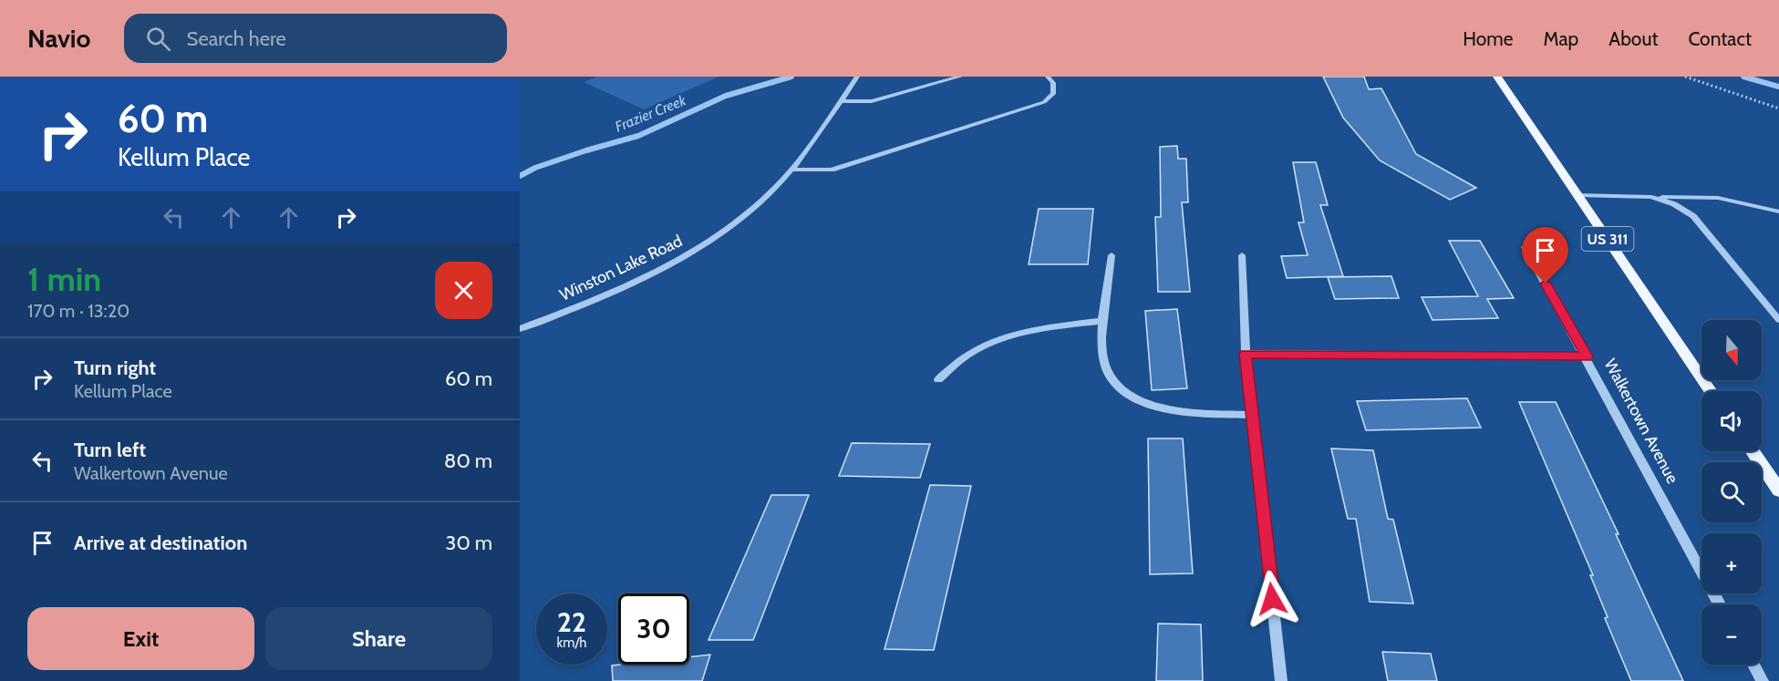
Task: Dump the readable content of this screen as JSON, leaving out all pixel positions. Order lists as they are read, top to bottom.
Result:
{
  "streets": {
    "main road": ["US 311"],
    "street": ["Winston Lake Road", "Walkertown Avenue"]
  },
  "water": ["Frazier Creek"],
  "north": "bottom",
  "page": {
    "header": "Navio",
    "search": "Search here",
    "nav": [
      "Home",
      "Map",
      "About",
      "Contact"
    ],
    "turn": ["60 m", "Kellum Place"],
    "heading": ["1 min", "170 m · 13:20"],
    "map_buttons": ["+", "−"],
    "list": [
      {
        "name": "Turn right",
        "note": "Kellum Place",
        "value": "60 m"
      },
      {
        "name": "Turn left",
        "note": "Walkertown Avenue",
        "value": "80 m"
      },
      {
        "name": "Arrive at destination",
        "value": "30 m"
      }
    ],
    "speed": "22 km/h",
    "limit": "30",
    "buttons": ["Exit", "Share"]
  }
}
